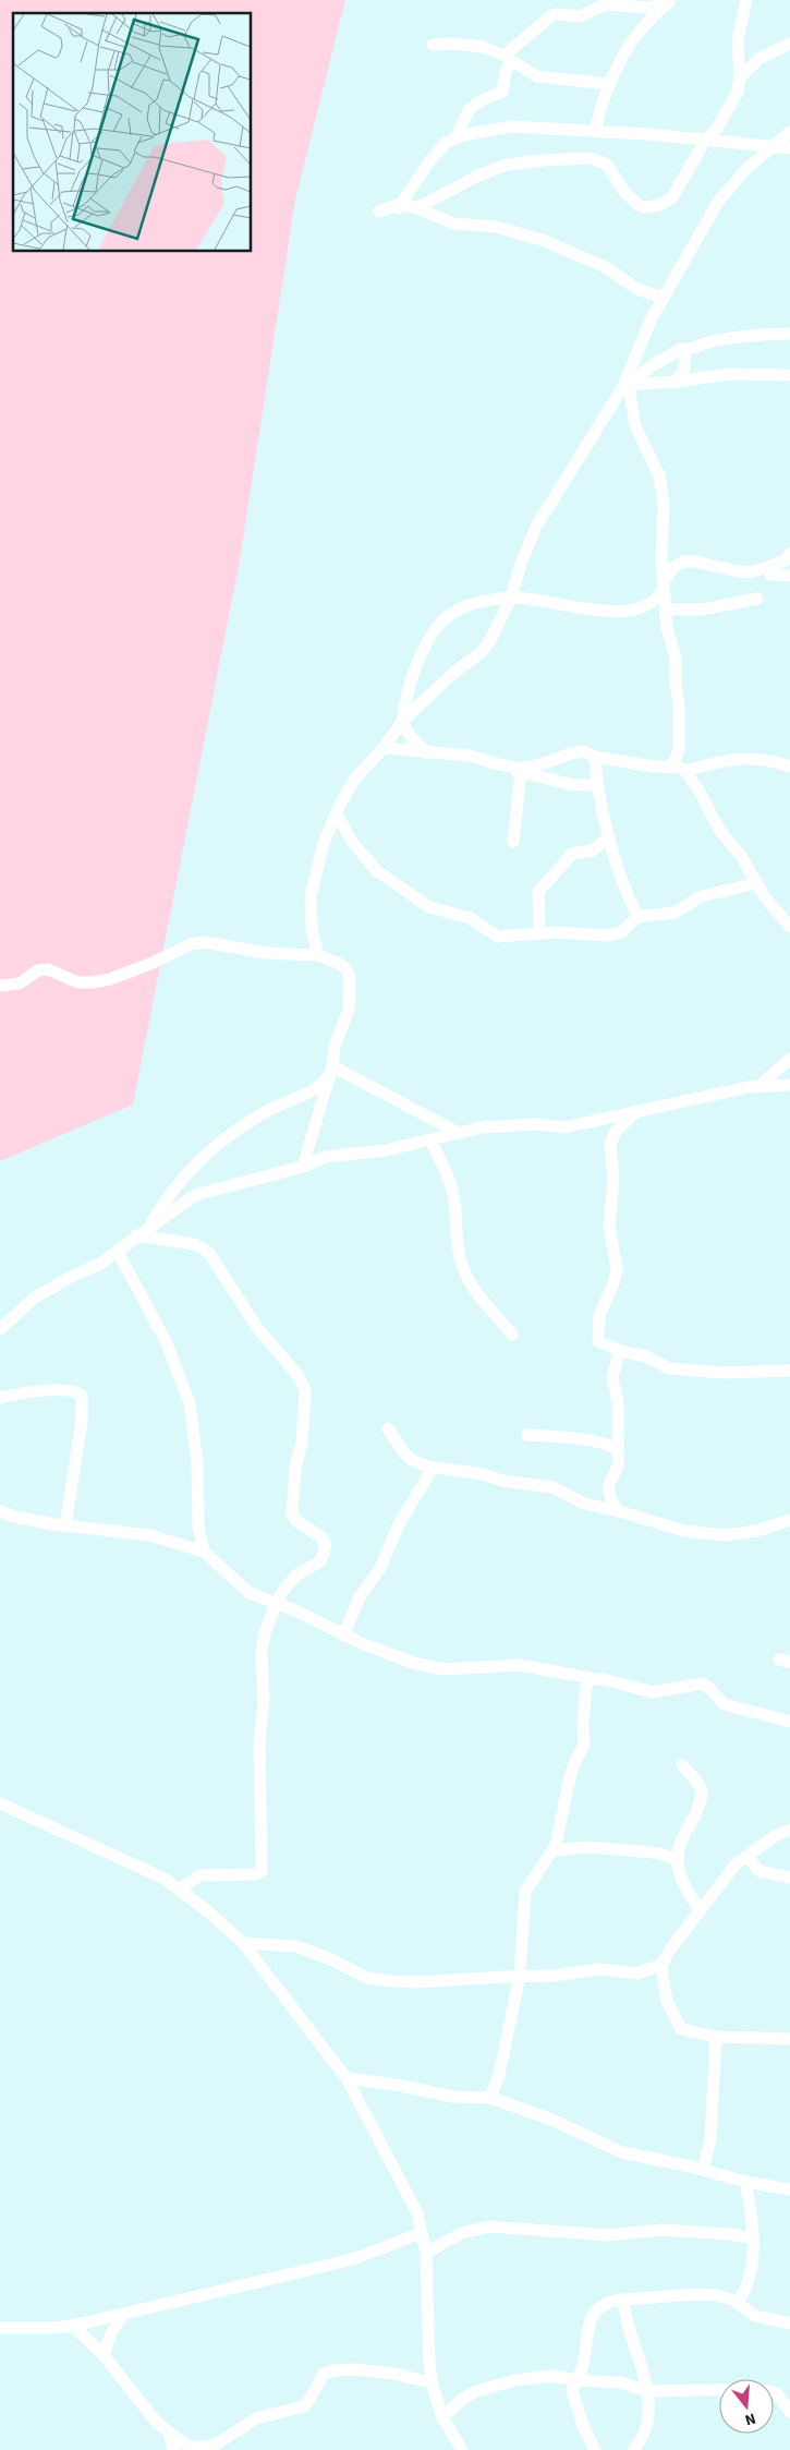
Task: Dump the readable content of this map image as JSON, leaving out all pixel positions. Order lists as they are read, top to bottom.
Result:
{
  "north": "bottom"
}
